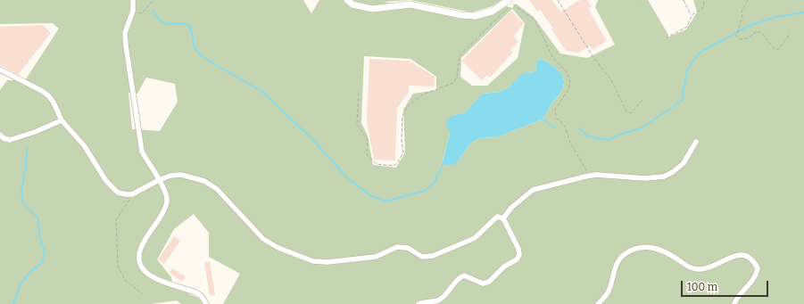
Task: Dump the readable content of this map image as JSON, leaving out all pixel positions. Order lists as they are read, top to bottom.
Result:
{
  "scale_bar": "100 m"
}
